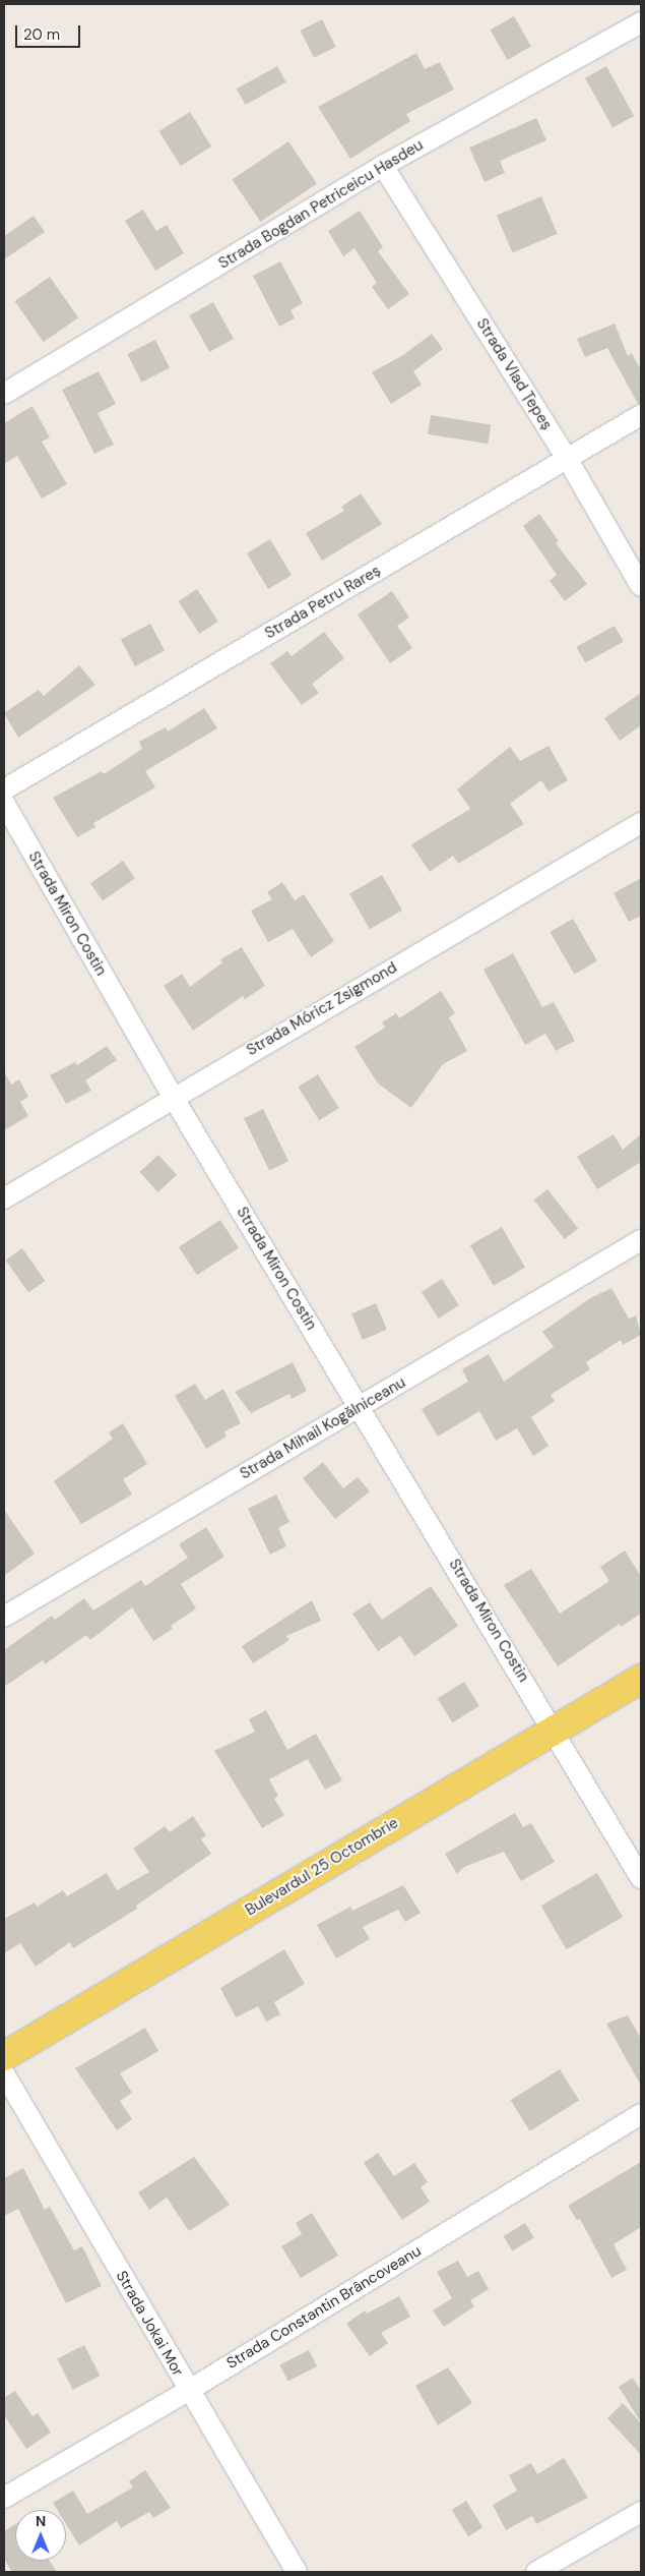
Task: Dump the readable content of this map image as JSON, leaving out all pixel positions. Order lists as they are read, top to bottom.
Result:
{
  "streets": {
    "main road": ["Bulevardul 25 Octombrie"],
    "street": [
      "Strada Bogdan Petriceicu Hasdeu",
      "Strada Vlad Țepeș",
      "Strada Petru Rareș",
      "Strada Miron Costin",
      "Strada Móricz Zsigmond",
      "Strada Mihail Kogălniceanu",
      "Strada Constantin Brâncoveanu",
      "Strada Jokai Mor"
    ]
  },
  "crossings": [
    ["Strada Bogdan Petriceicu Hasdeu", "Strada Vlad Țepeș"],
    ["Strada Vlad Țepeș", "Strada Petru Rareș"],
    ["Strada Miron Costin", "Strada Móricz Zsigmond"],
    ["Strada Miron Costin", "Strada Mihail Kogălniceanu"],
    ["Strada Miron Costin", "Bulevardul 25 Octombrie"],
    ["Strada Constantin Brâncoveanu", "Strada Jokai Mor"]
  ],
  "scale_bar": "20 m",
  "north": "top"
}
